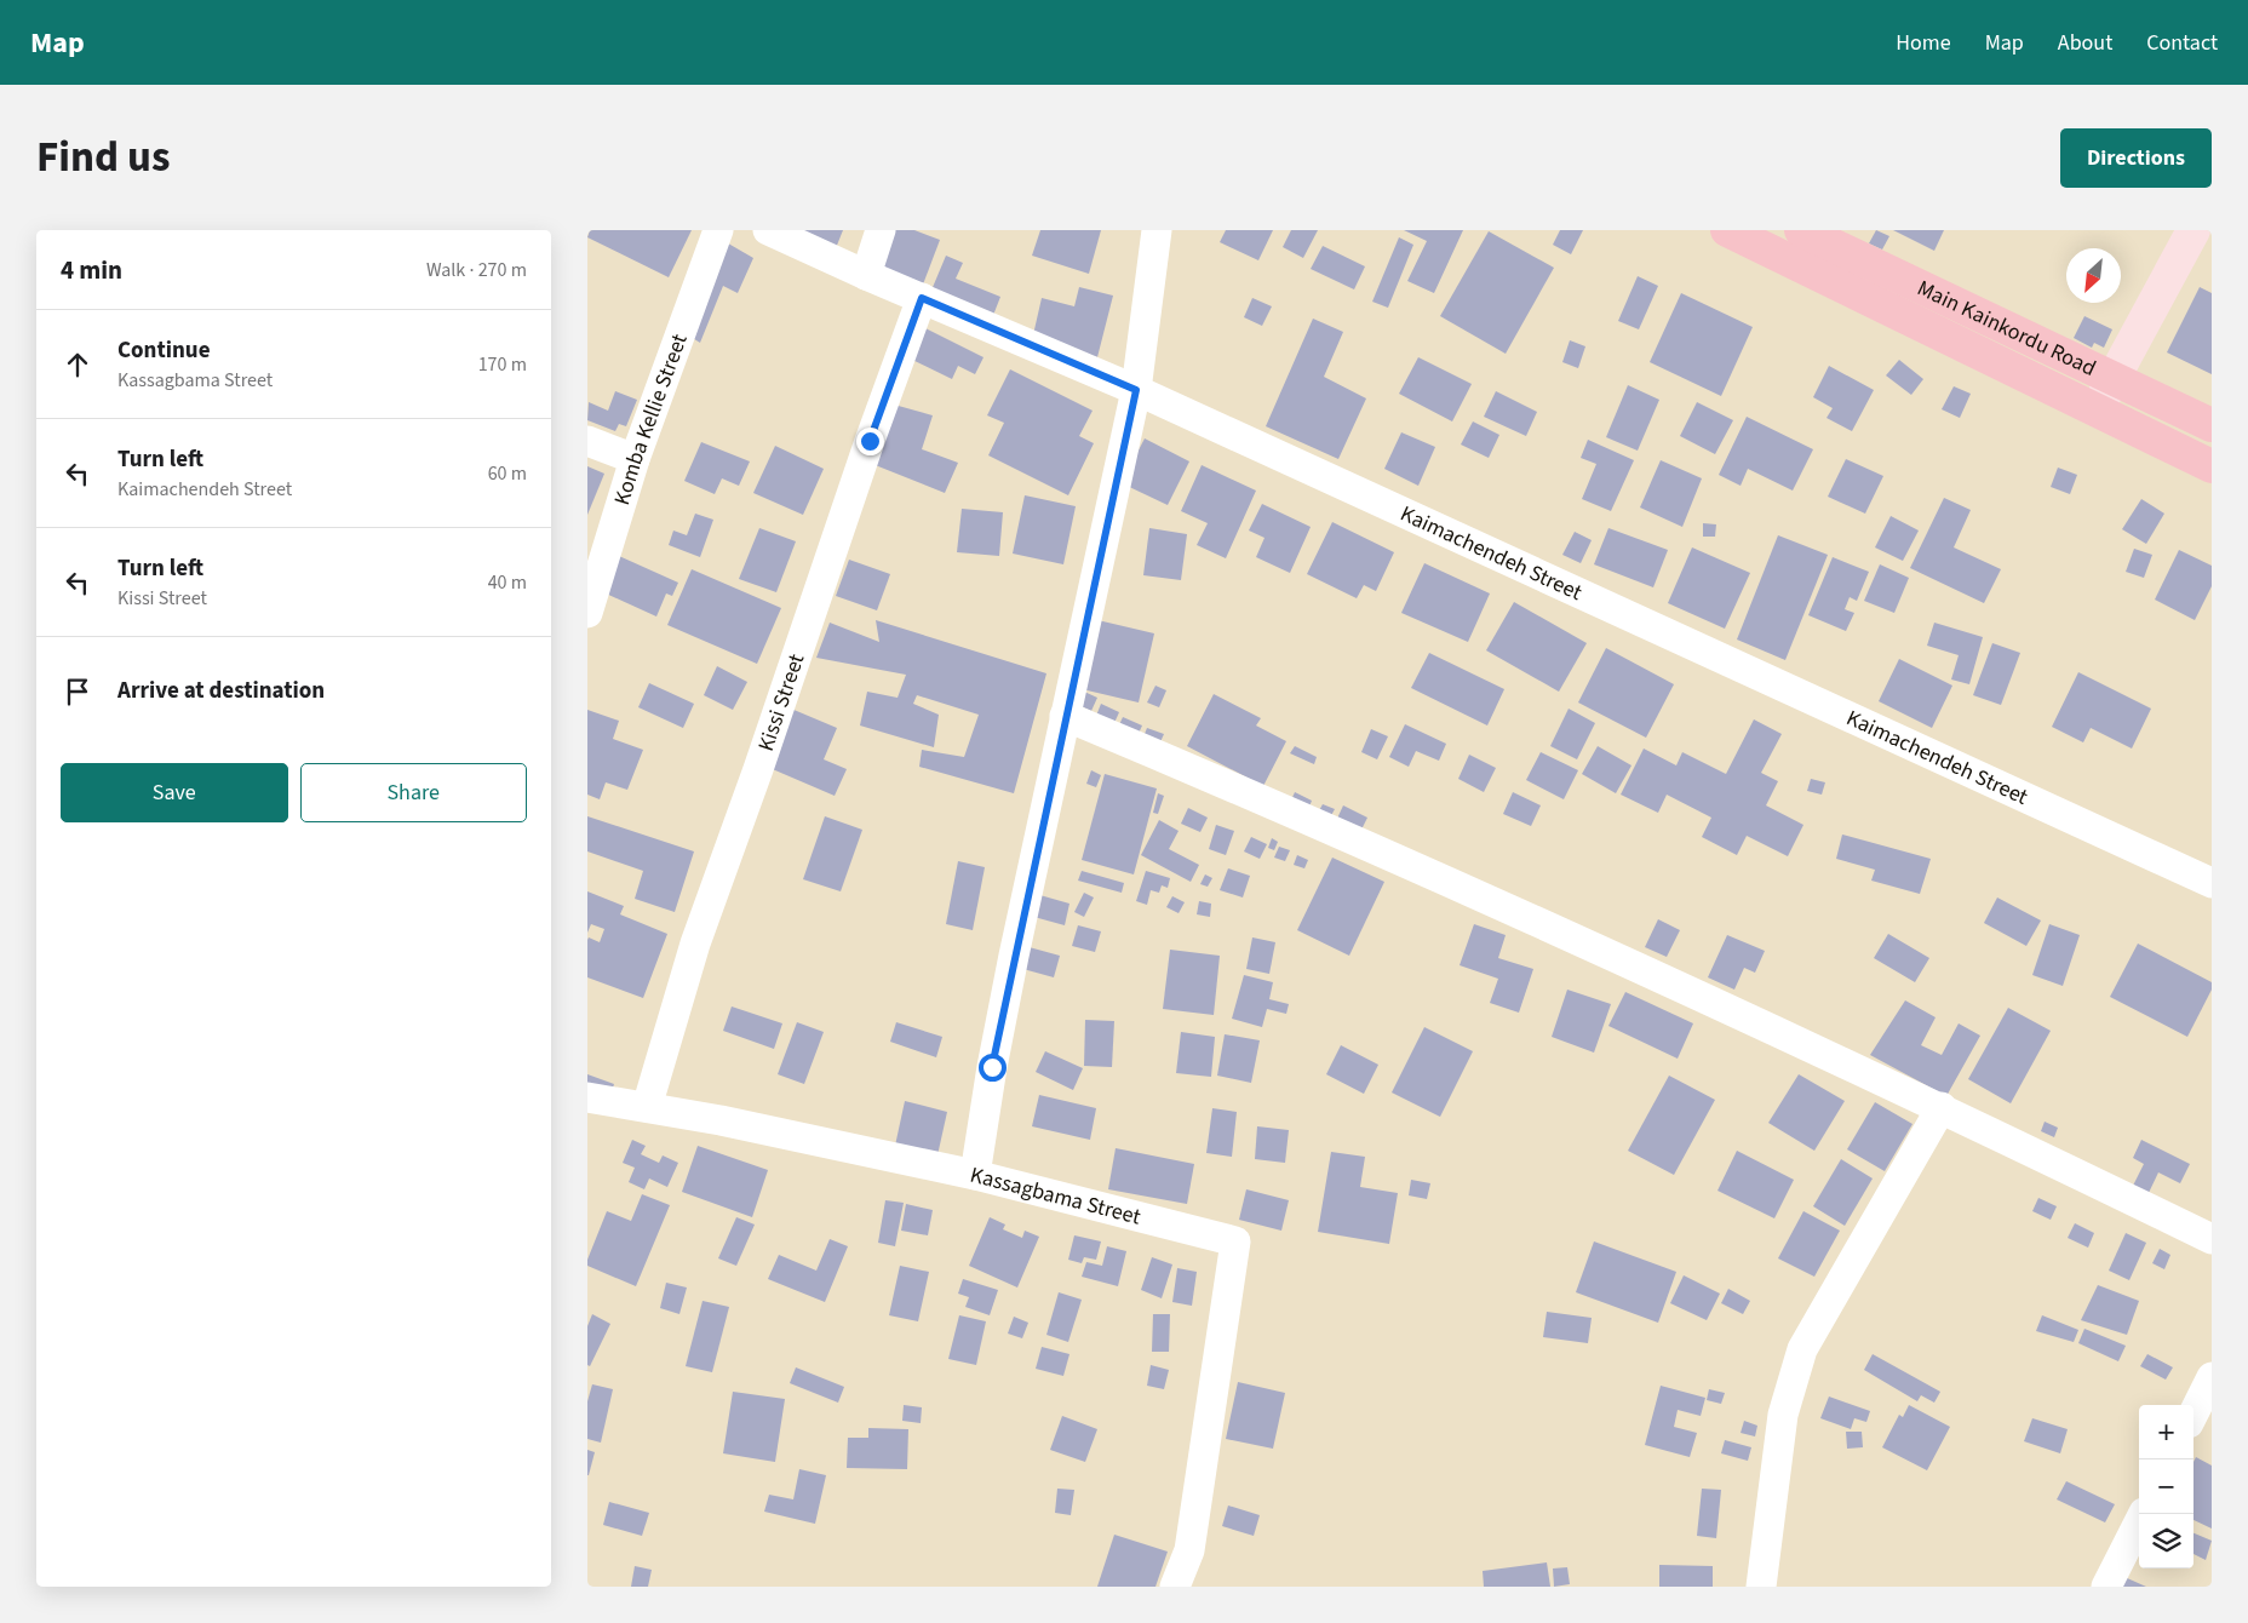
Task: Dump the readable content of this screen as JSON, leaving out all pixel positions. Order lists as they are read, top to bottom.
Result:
{
  "streets": {
    "main road": ["Main Kainkordu Road"],
    "street": [
      "Komba Kellie Street",
      "Kaimachendeh Street",
      "Kissi Street",
      "Kassagbama Street"
    ]
  },
  "crossings": [
    ["Kaimachendeh Street", "Kissi Street"],
    ["Kaimachendeh Street", "Kassagbama Street"]
  ],
  "north": "bottom left",
  "page": {
    "header": "Map",
    "nav": [
      "Home",
      "Map",
      "About",
      "Contact"
    ],
    "title": "Find us",
    "buttons": [
      "Directions",
      ["Save", "Share"]
    ],
    "heading": ["4 min", "Walk · 270 m"],
    "list": [
      ["Continue", "Kassagbama Street", "170 m"],
      ["Turn left", "Kaimachendeh Street", "60 m"],
      ["Turn left", "Kissi Street", "40 m"],
      "Arrive at destination"
    ],
    "map_buttons": ["+", "−"]
  }
}
